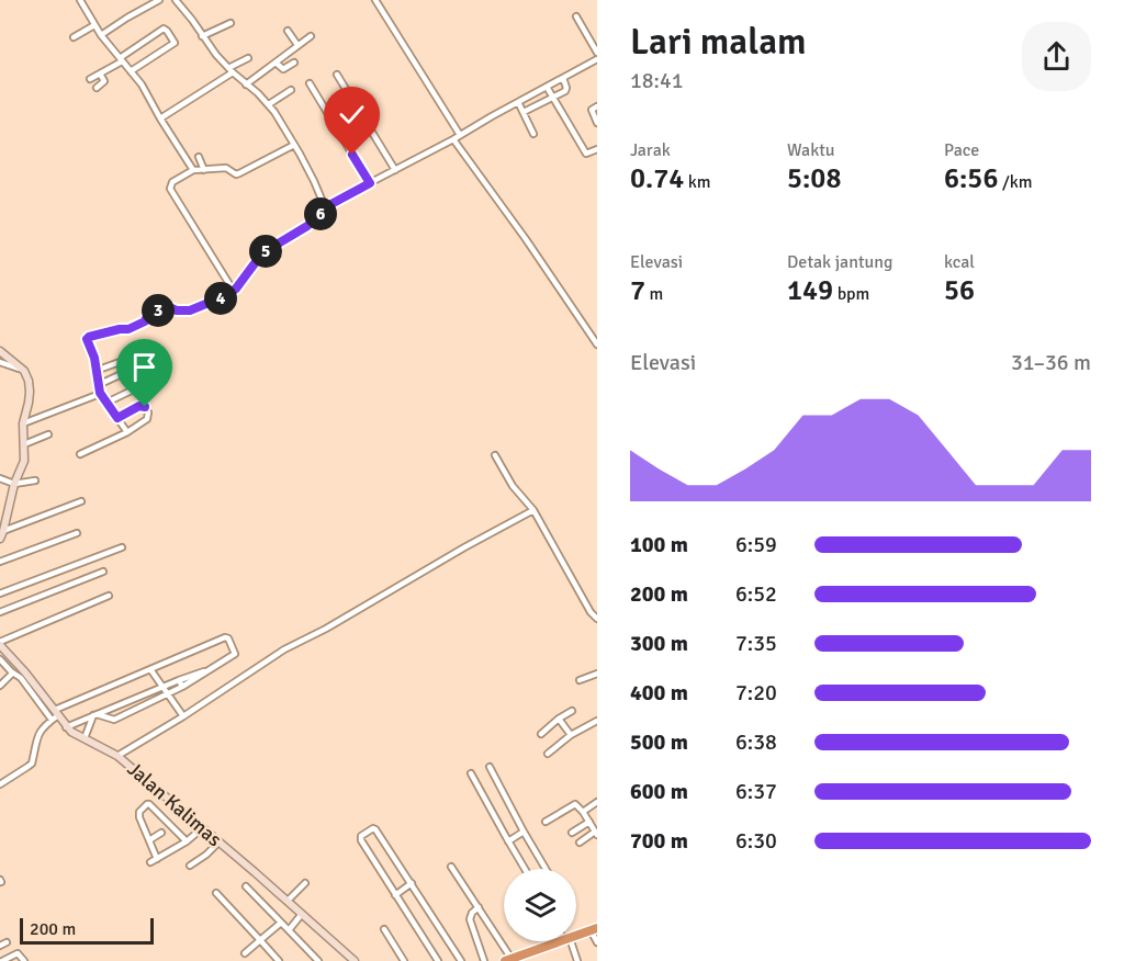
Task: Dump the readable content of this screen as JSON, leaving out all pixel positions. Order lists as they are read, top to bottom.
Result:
{
  "streets": {
    "street": ["Jalan Kalimas"]
  },
  "scale_bar": "200 m",
  "page": {
    "heading": ["Lari malam", "18:41"],
    "stats": [
      ["Jarak", "0.74 km"],
      ["Waktu", "5:08"],
      ["Pace", "6:56 /km"],
      ["Elevasi", "7 m"],
      ["Detak jantung", "149 bpm"],
      ["kcal", "56"]
    ],
    "pins": [
      "6",
      "5",
      "4",
      "3"
    ],
    "chart": ["Elevasi", "31–36 m"],
    "list": [
      {
        "name": "100 m",
        "note": "6:59"
      },
      {
        "name": "200 m",
        "note": "6:52"
      },
      {
        "name": "300 m",
        "note": "7:35"
      },
      {
        "name": "400 m",
        "note": "7:20"
      },
      {
        "name": "500 m",
        "note": "6:38"
      },
      {
        "name": "600 m",
        "note": "6:37"
      },
      {
        "name": "700 m",
        "note": "6:30"
      }
    ],
    "scale": "200 m"
  }
}
